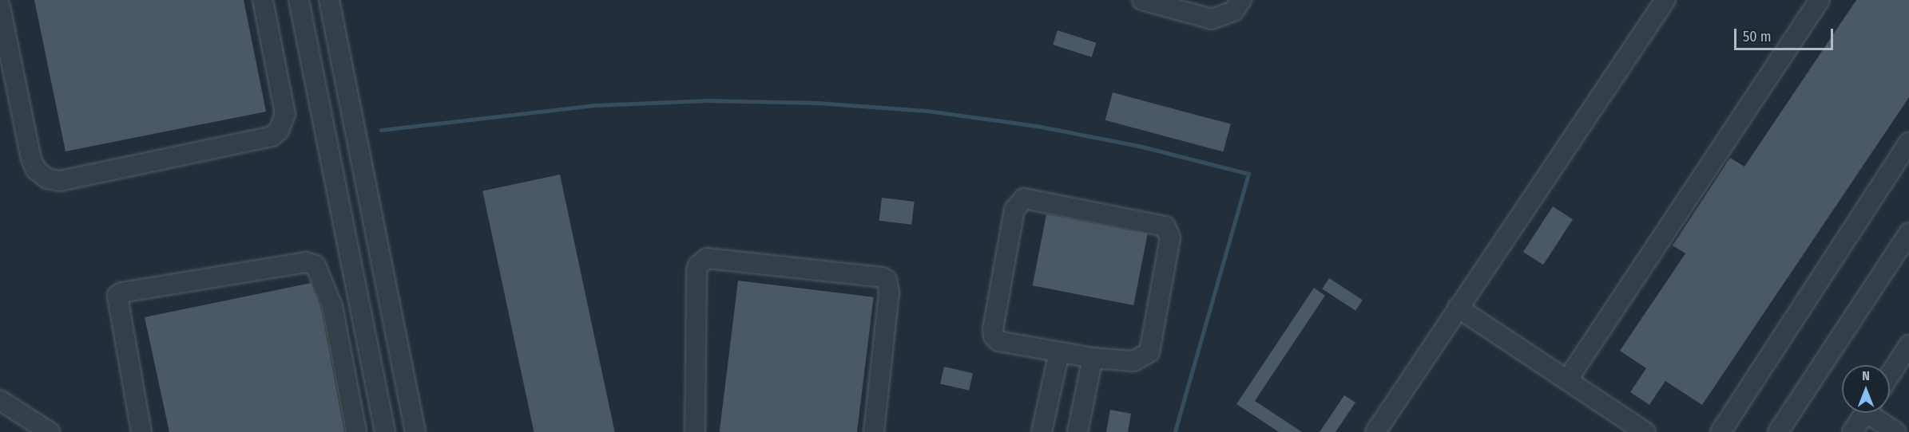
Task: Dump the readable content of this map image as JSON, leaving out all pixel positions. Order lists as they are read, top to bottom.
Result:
{
  "scale_bar": "50 m",
  "north": "top"
}
